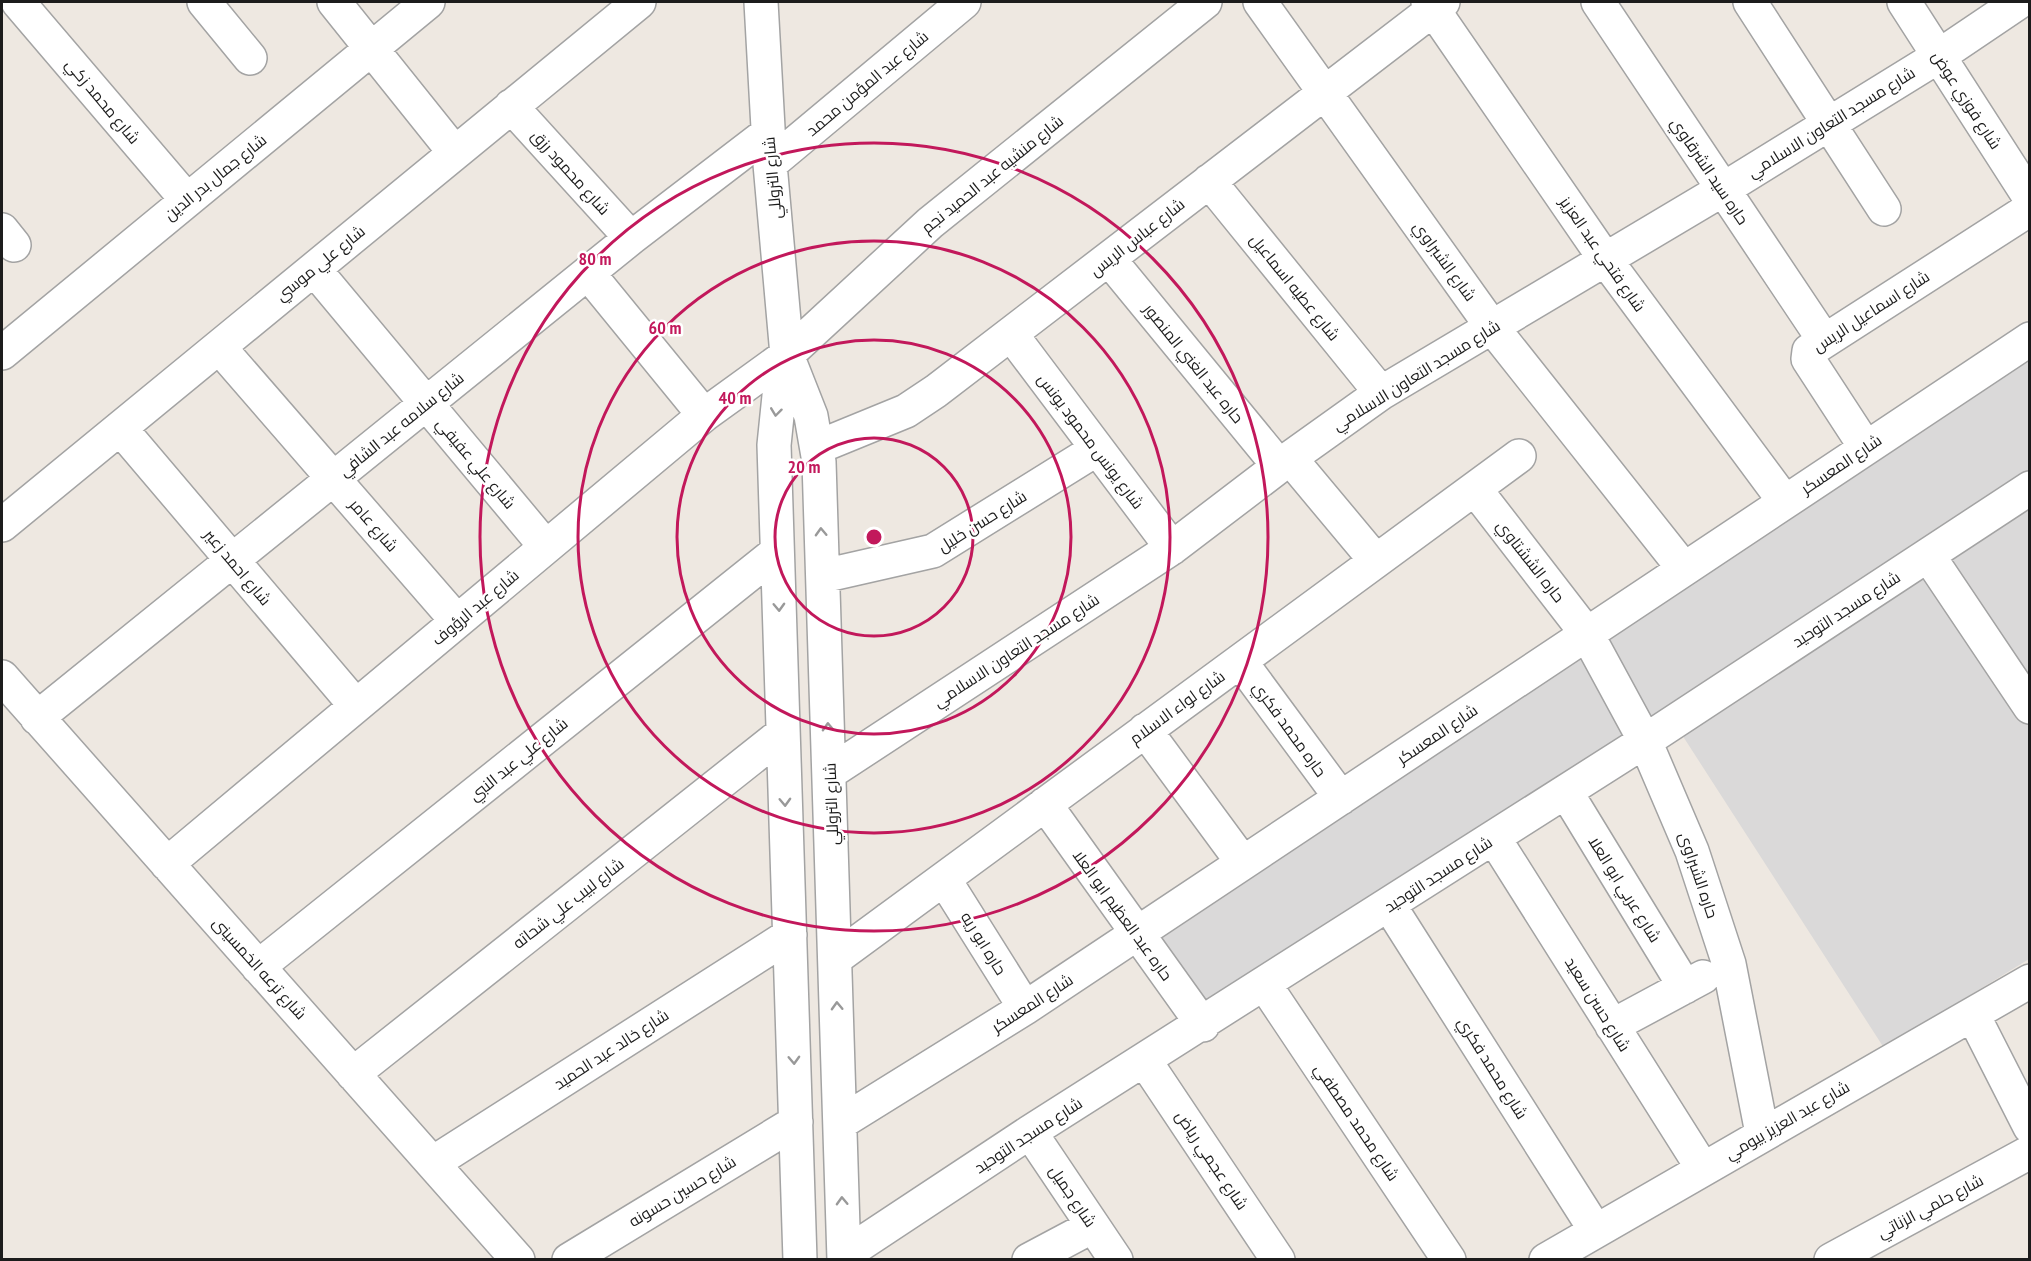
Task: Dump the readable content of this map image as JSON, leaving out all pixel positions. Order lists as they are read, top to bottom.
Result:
{
  "streets": {
    "street": [
      "شارع عبد المؤمن محمد",
      "شارع فوزي عوض",
      "شارع محمد زكي",
      "شارع مسجد التعاون الاسلامي",
      "حاره سيد الشرقاوي",
      "شارع محمود رزق",
      "شارع منشيه عبد الحميد نجم",
      "شارع جمال بدر الدين",
      "شارع التروللي",
      "شارع عباس الريس",
      "شارع فتحي عبد العزيز",
      "شارع الشبراوي",
      "شارع علي موسي",
      "شارع عطيه اسماعيل",
      "شارع اسماعيل الريس",
      "حاره عبد الغني المنصور",
      "شارع سلامه عبد الشافي",
      "شارع يونس محمود يونس",
      "شارع علي عفيفي",
      "شارع المعسكر",
      "شارع حسن خليل",
      "شارع عامر",
      "حاره الششتاوي",
      "شارع احمد زعير",
      "شارع عبد الرؤوف",
      "شارع مسجد التوحيد",
      "شارع لواء الاسلام",
      "حاره محمد فكري",
      "شارع علي عبد النبي",
      "حاره الشبراوى",
      "شارع عربي ابو العلا",
      "شارع لبيب علي شحاته",
      "حاره عبد العظيم ابو العلا",
      "حاره ابو ريه",
      "شارع ترعه الخمسينى",
      "شارع حسن سعيد",
      "شارع خالد عبد الحميد",
      "شارع محمد فكري",
      "شارع عبد العزيز بيومي",
      "شارع محمد مصطفي",
      "شارع عجمي رياض",
      "شارع حسين حسونه",
      "شارع جميل",
      "شارع حلمي الزناتي"
    ]
  },
  "crossings": [
    ["شارع عبد المؤمن محمد", "شارع التروللي"],
    ["شارع عبد المؤمن محمد", "شارع سلامه عبد الشافي"],
    ["شارع فوزي عوض", "شارع مسجد التعاون الاسلامي"],
    ["شارع محمد زكي", "شارع جمال بدر الدين"],
    ["شارع مسجد التعاون الاسلامي", "حاره سيد الشرقاوي"],
    ["شارع مسجد التعاون الاسلامي", "شارع التروللي"],
    ["شارع مسجد التعاون الاسلامي", "شارع فتحي عبد العزيز"],
    ["شارع مسجد التعاون الاسلامي", "شارع الشبراوي"],
    ["شارع مسجد التعاون الاسلامي", "شارع عطيه اسماعيل"],
    ["شارع مسجد التعاون الاسلامي", "حاره عبد الغني المنصور"],
    ["شارع مسجد التعاون الاسلامي", "شارع يونس محمود يونس"],
    ["حاره سيد الشرقاوي", "شارع اسماعيل الريس"],
    ["شارع محمود رزق", "شارع علي موسي"],
    ["شارع محمود رزق", "شارع سلامه عبد الشافي"],
    ["شارع منشيه عبد الحميد نجم", "شارع التروللي"],
    ["شارع منشيه عبد الحميد نجم", "شارع عبد الرؤوف"],
    ["شارع التروللي", "شارع عباس الريس"],
    ["شارع التروللي", "شارع سلامه عبد الشافي"],
    ["شارع التروللي", "شارع المعسكر"],
    ["شارع التروللي", "شارع حسن خليل"],
    ["شارع التروللي", "شارع عبد الرؤوف"],
    ["شارع التروللي", "شارع مسجد التوحيد"],
    ["شارع التروللي", "شارع لواء الاسلام"],
    ["شارع التروللي", "شارع علي عبد النبي"],
    ["شارع التروللي", "شارع لبيب علي شحاته"],
    ["شارع التروللي", "شارع خالد عبد الحميد"],
    ["شارع التروللي", "شارع حسين حسونه"],
    ["شارع عباس الريس", "شارع فتحي عبد العزيز"],
    ["شارع عباس الريس", "شارع الشبراوي"],
    ["شارع عباس الريس", "شارع عطيه اسماعيل"],
    ["شارع عباس الريس", "حاره عبد الغني المنصور"],
    ["شارع عباس الريس", "شارع يونس محمود يونس"],
    ["شارع فتحي عبد العزيز", "شارع المعسكر"],
    ["شارع الشبراوي", "شارع المعسكر"],
    ["شارع علي موسي", "شارع علي عفيفي"],
    ["شارع علي موسي", "شارع عامر"],
    ["شارع علي موسي", "شارع احمد زعير"],
    ["شارع اسماعيل الريس", "شارع المعسكر"],
    ["حاره عبد الغني المنصور", "شارع لواء الاسلام"],
    ["شارع سلامه عبد الشافي", "شارع علي عفيفي"],
    ["شارع سلامه عبد الشافي", "شارع عامر"],
    ["شارع سلامه عبد الشافي", "شارع احمد زعير"],
    ["شارع سلامه عبد الشافي", "شارع ترعه الخمسينى"],
    ["شارع يونس محمود يونس", "شارع حسن خليل"],
    ["شارع علي عفيفي", "شارع عبد الرؤوف"],
    ["شارع المعسكر", "حاره الششتاوي"],
    ["شارع المعسكر", "حاره محمد فكري"],
    ["شارع المعسكر", "حاره الشبراوى"],
    ["شارع المعسكر", "حاره عبد العظيم ابو العلا"],
    ["شارع المعسكر", "حاره ابو ريه"],
    ["شارع عامر", "شارع عبد الرؤوف"],
    ["حاره الششتاوي", "شارع لواء الاسلام"],
    ["حاره الششتاوي", "حاره الشبراوى"],
    ["شارع احمد زعير", "شارع عبد الرؤوف"],
    ["شارع عبد الرؤوف", "شارع ترعه الخمسينى"],
    ["شارع مسجد التوحيد", "حاره الشبراوى"],
    ["شارع مسجد التوحيد", "شارع عربي ابو العلا"],
    ["شارع مسجد التوحيد", "حاره عبد العظيم ابو العلا"],
    ["شارع مسجد التوحيد", "شارع حسن سعيد"],
    ["شارع مسجد التوحيد", "شارع محمد فكري"],
    ["شارع مسجد التوحيد", "شارع محمد مصطفي"],
    ["شارع مسجد التوحيد", "شارع عجمي رياض"],
    ["شارع مسجد التوحيد", "شارع جميل"],
    ["شارع لواء الاسلام", "حاره محمد فكري"],
    ["شارع لواء الاسلام", "حاره عبد العظيم ابو العلا"],
    ["شارع لواء الاسلام", "حاره ابو ريه"],
    ["شارع علي عبد النبي", "شارع ترعه الخمسينى"],
    ["حاره الشبراوى", "شارع عبد العزيز بيومي"],
    ["شارع لبيب علي شحاته", "شارع ترعه الخمسينى"],
    ["شارع ترعه الخمسينى", "شارع خالد عبد الحميد"],
    ["شارع حسن سعيد", "شارع عبد العزيز بيومي"],
    ["شارع محمد فكري", "شارع عبد العزيز بيومي"]
  ],
  "rings": [
    "80 m",
    "60 m",
    "40 m",
    "20 m"
  ]
}
